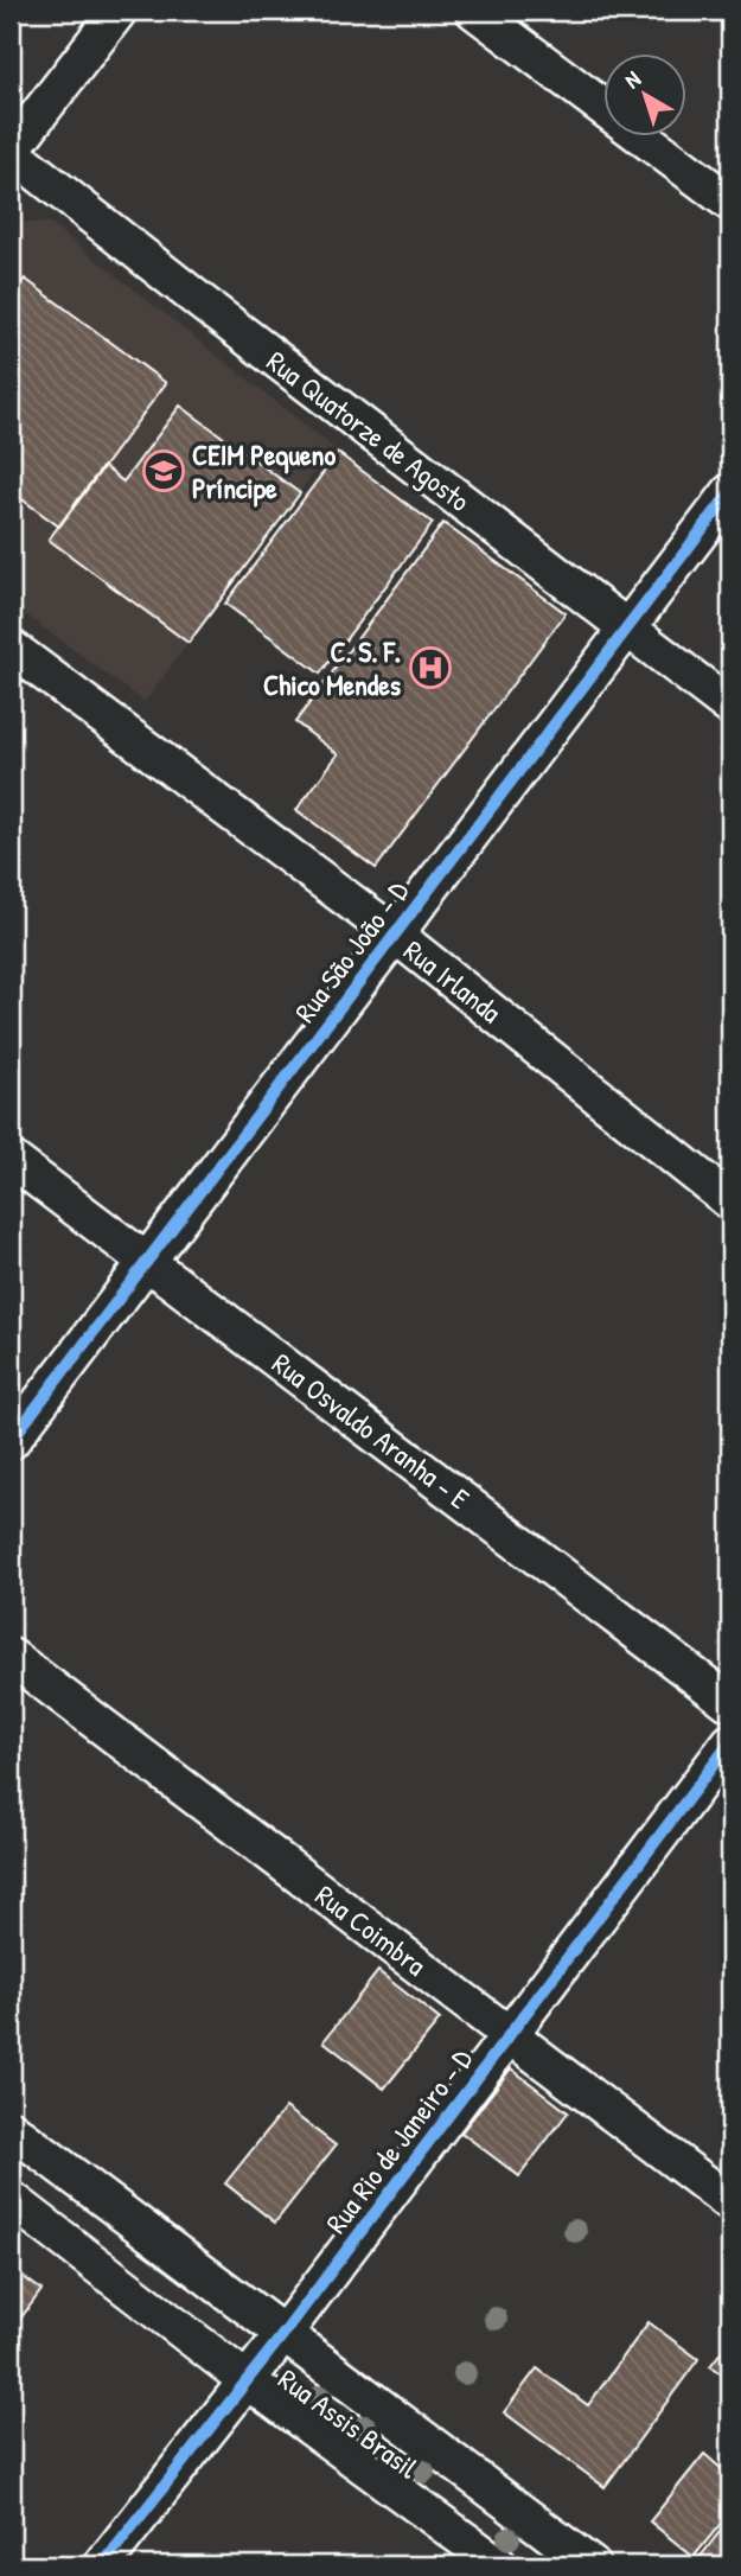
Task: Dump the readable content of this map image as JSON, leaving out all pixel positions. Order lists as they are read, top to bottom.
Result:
{
  "streets": {
    "street": [
      "Rua Quatorze de Agosto",
      "Rua São João - D",
      "Rua Irlanda",
      "Rua Osvaldo Aranha - E",
      "Rua Coimbra",
      "Rua Rio de Janeiro - D",
      "Rua Assis Brasil"
    ]
  },
  "crossings": [
    ["Rua Quatorze de Agosto", "Rua São João - D"],
    ["Rua São João - D", "Rua Irlanda"],
    ["Rua São João - D", "Rua Osvaldo Aranha - E"],
    ["Rua Coimbra", "Rua Rio de Janeiro - D"],
    ["Rua Rio de Janeiro - D", "Rua Assis Brasil"]
  ],
  "places": {
    "school or university": ["CEIM Pequeno Príncipe"],
    "hospital": ["C. S. F. Chico Mendes"]
  },
  "north": "top left"
}
